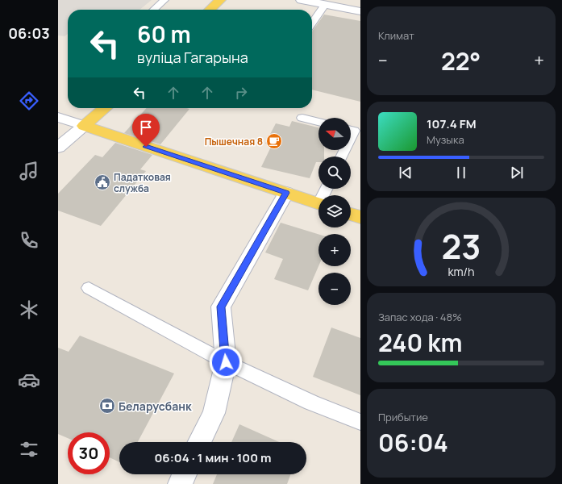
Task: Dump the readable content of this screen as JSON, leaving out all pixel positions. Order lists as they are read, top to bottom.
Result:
{
  "places": {
    "cafe": ["Пышечная 8"],
    "public building": ["Падатковая служба"],
    "bank": ["Беларусбанк"]
  },
  "north": "left",
  "page": {
    "tabs": "06:03",
    "tile": [
      "Климат",
      ["Запас хода · 48%", "240 km"],
      ["Прибытие", "06:04"]
    ],
    "turn": ["60 m", "вуліца Гагарына"],
    "heat": ["−", "22°", "+"],
    "song": ["107.4 FM", "Музыка"],
    "map_buttons": ["+", "−"],
    "limit": "30",
    "trip": "06:04 · 1 мин · 100 m",
    "gauge": ["23", "km/h"]
  }
}
